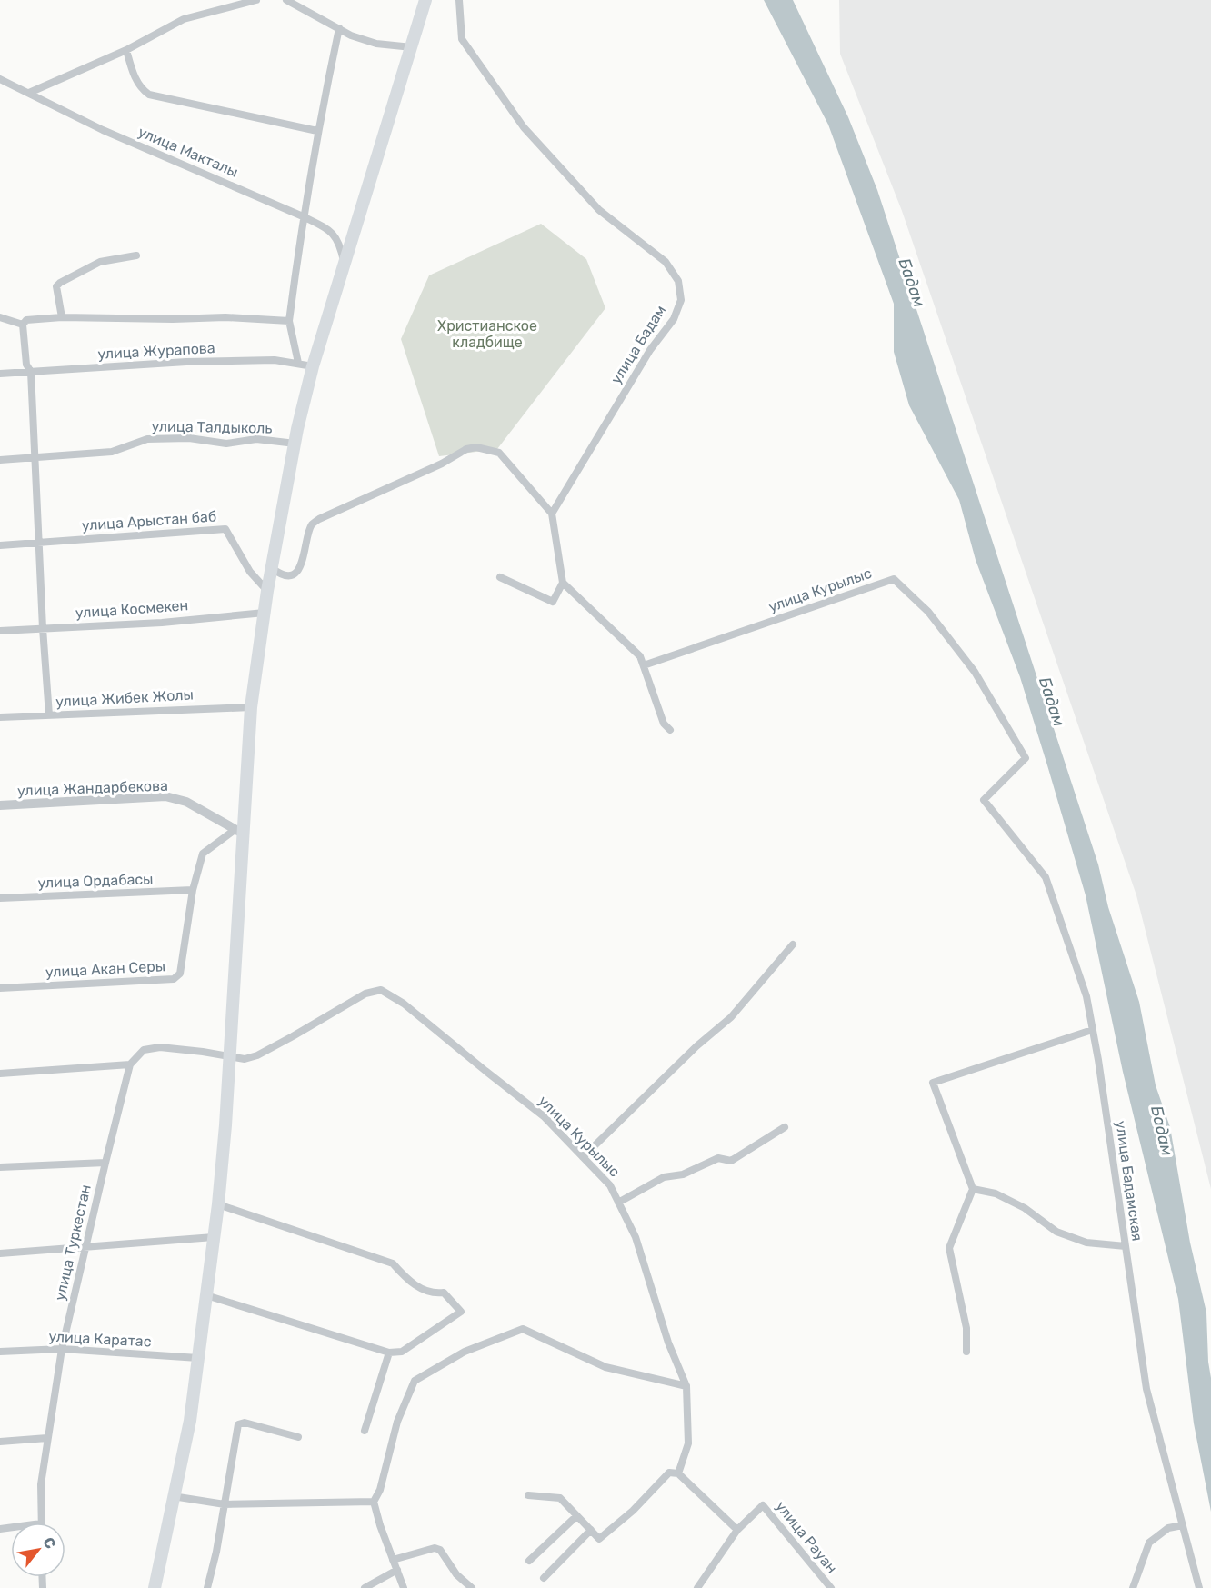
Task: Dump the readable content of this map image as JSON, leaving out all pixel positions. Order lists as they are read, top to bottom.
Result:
{
  "streets": {
    "street": [
      "улица Макталы",
      "улица Бадам",
      "улица Журапова",
      "улица Талдыколь",
      "улица Арыстан баб",
      "улица Курылыс",
      "улица Космекен",
      "улица Жибек Жолы",
      "улица Жандарбекова",
      "улица Ордабасы",
      "улица Акан Серы",
      "улица Бадамская",
      "улица Туркестан",
      "улица Каратас",
      "улица Рауан"
    ]
  },
  "crossings": [
    ["улица Курылыс", "улица Бадамская"],
    ["улица Жандарбекова", "улица Акан Серы"],
    ["улица Ордабасы", "улица Акан Серы"],
    ["улица Туркестан", "улица Каратас"]
  ],
  "water": ["Бадам"],
  "parks": ["Христианское кладбище"],
  "north": "top right"
}
